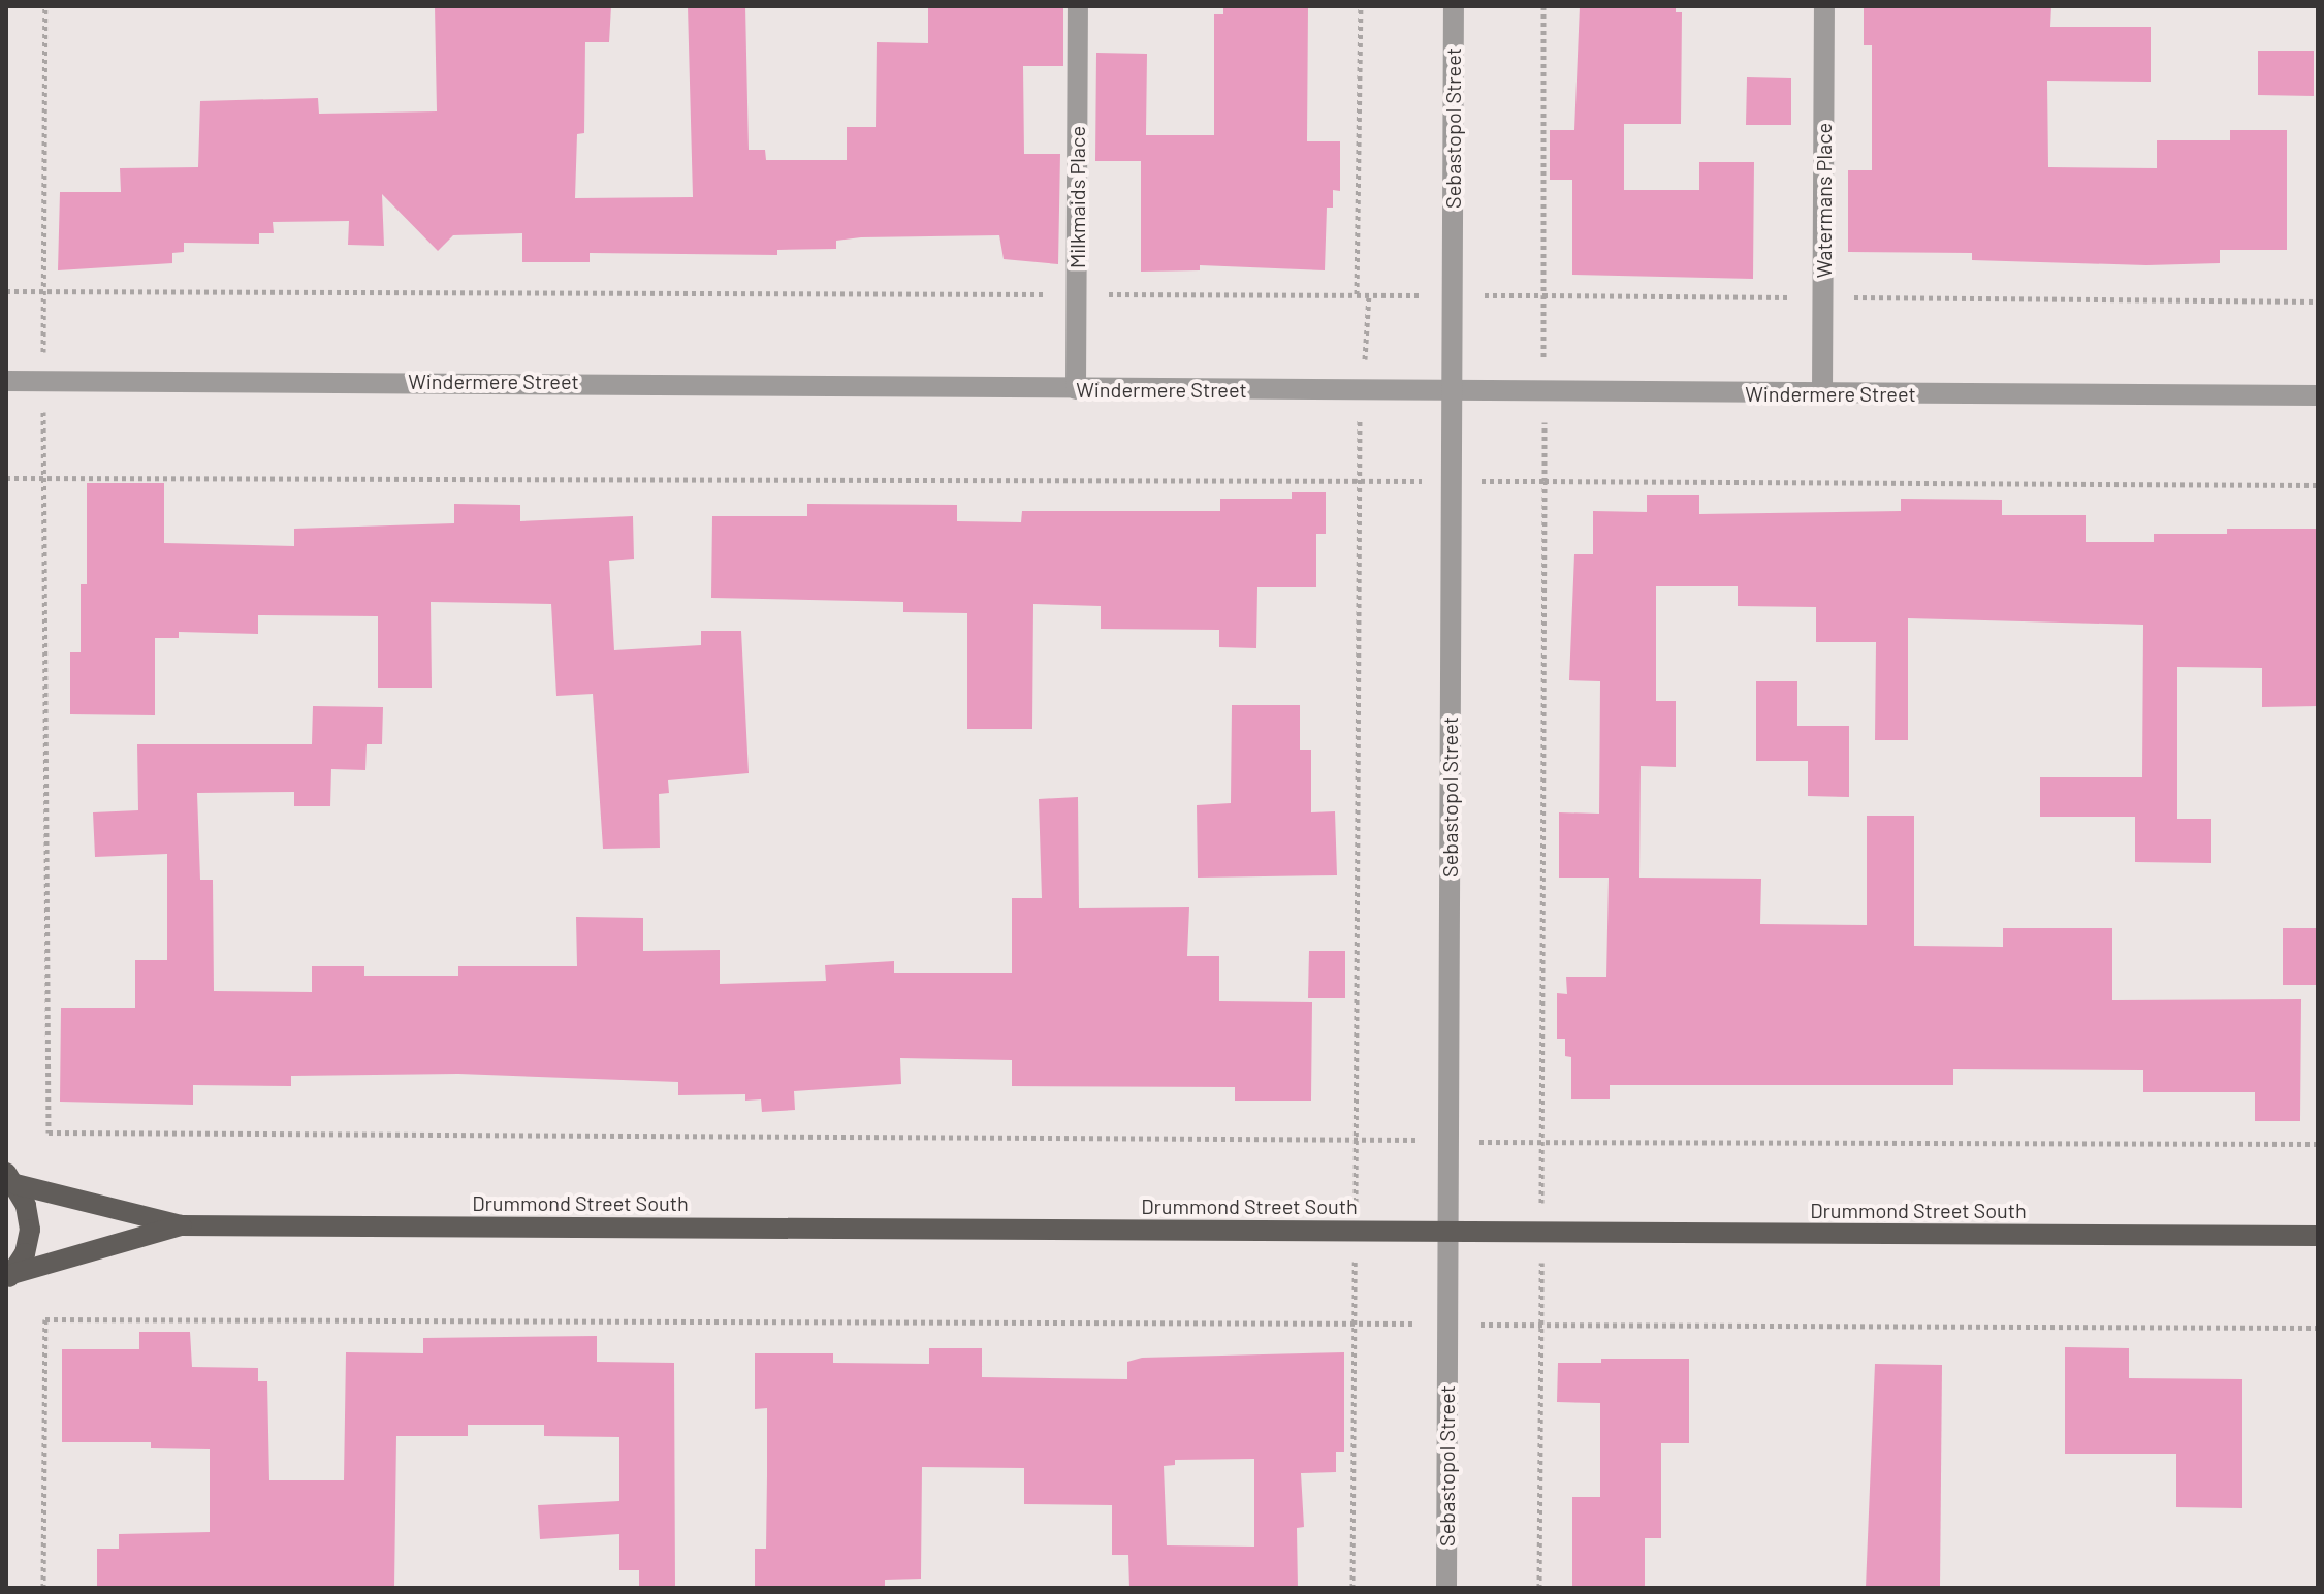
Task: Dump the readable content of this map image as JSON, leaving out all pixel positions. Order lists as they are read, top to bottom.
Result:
{
  "streets": {
    "main road": ["Drummond Street South"],
    "street": [
      "Sebastopol Street",
      "Milkmaids Place",
      "Watermans Place",
      "Windermere Street"
    ]
  },
  "crossings": [
    ["Sebastopol Street", "Windermere Street"],
    ["Sebastopol Street", "Drummond Street South"],
    ["Milkmaids Place", "Windermere Street"],
    ["Watermans Place", "Windermere Street"]
  ]
}
